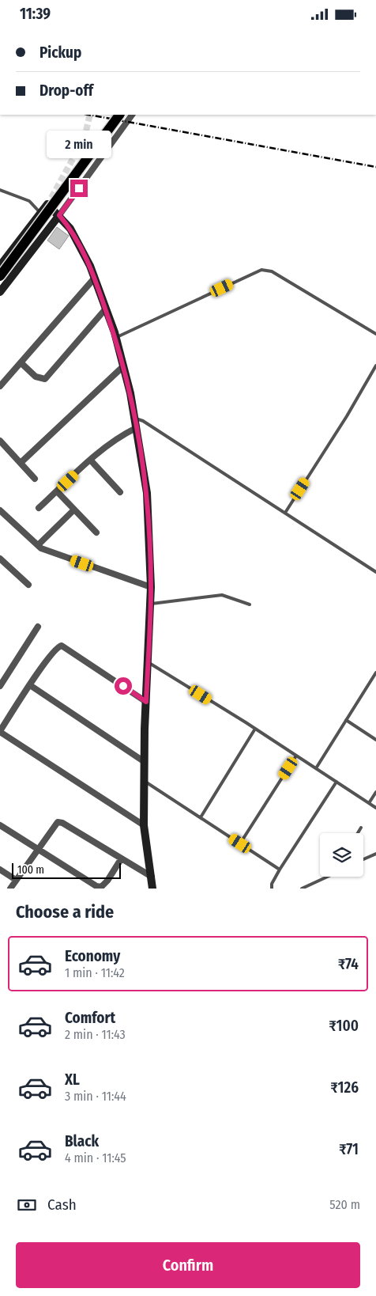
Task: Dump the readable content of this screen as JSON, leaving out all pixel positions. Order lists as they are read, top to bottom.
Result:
{
  "scale_bar": "100 m",
  "page": {
    "status": "11:39",
    "banner": ["Pickup", "Drop-off"],
    "bubble": "2 min",
    "scale": "100 m",
    "heading": "Choose a ride",
    "list": [
      {
        "name": "Economy",
        "note": "1 min · 11:42",
        "value": "₹74"
      },
      {
        "name": "Comfort",
        "note": "2 min · 11:43",
        "value": "₹100"
      },
      {
        "name": "XL",
        "note": "3 min · 11:44",
        "value": "₹126"
      },
      {
        "name": "Black",
        "note": "4 min · 11:45",
        "value": "₹71"
      }
    ],
    "pay": ["Cash", "520 m"],
    "buttons": "Confirm"
  }
}
